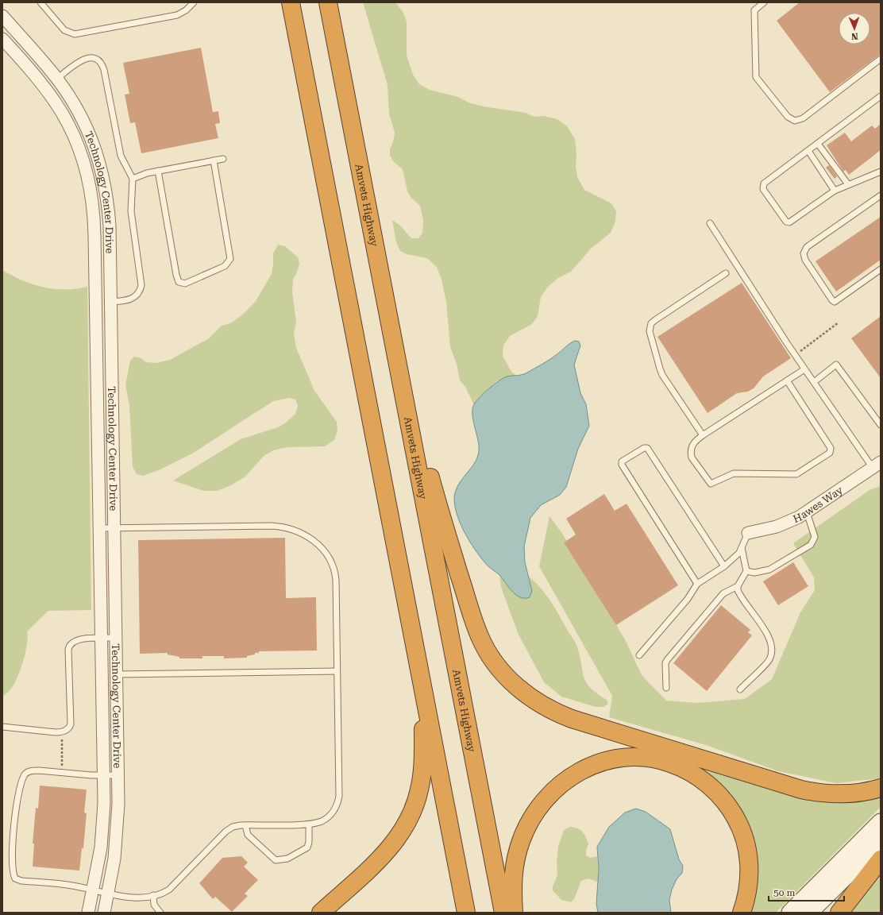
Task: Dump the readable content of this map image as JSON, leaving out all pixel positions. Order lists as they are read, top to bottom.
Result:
{
  "streets": {
    "highway": ["Amvets Highway"],
    "street": ["Technology Center Drive", "Hawes Way"]
  },
  "scale_bar": "50 m",
  "north": "bottom"
}
